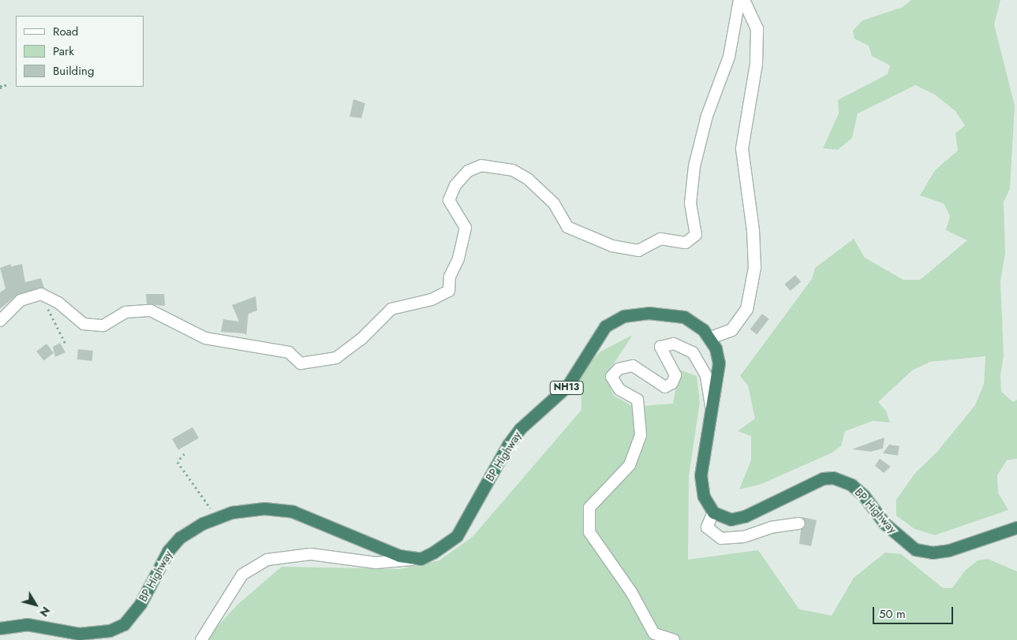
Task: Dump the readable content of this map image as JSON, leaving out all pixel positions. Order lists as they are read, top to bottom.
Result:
{
  "streets": {
    "highway": ["NH13", "BP Highway"]
  },
  "legend": ["Road", "Park", "Building"],
  "scale_bar": "50 m",
  "north": "bottom right"
}
